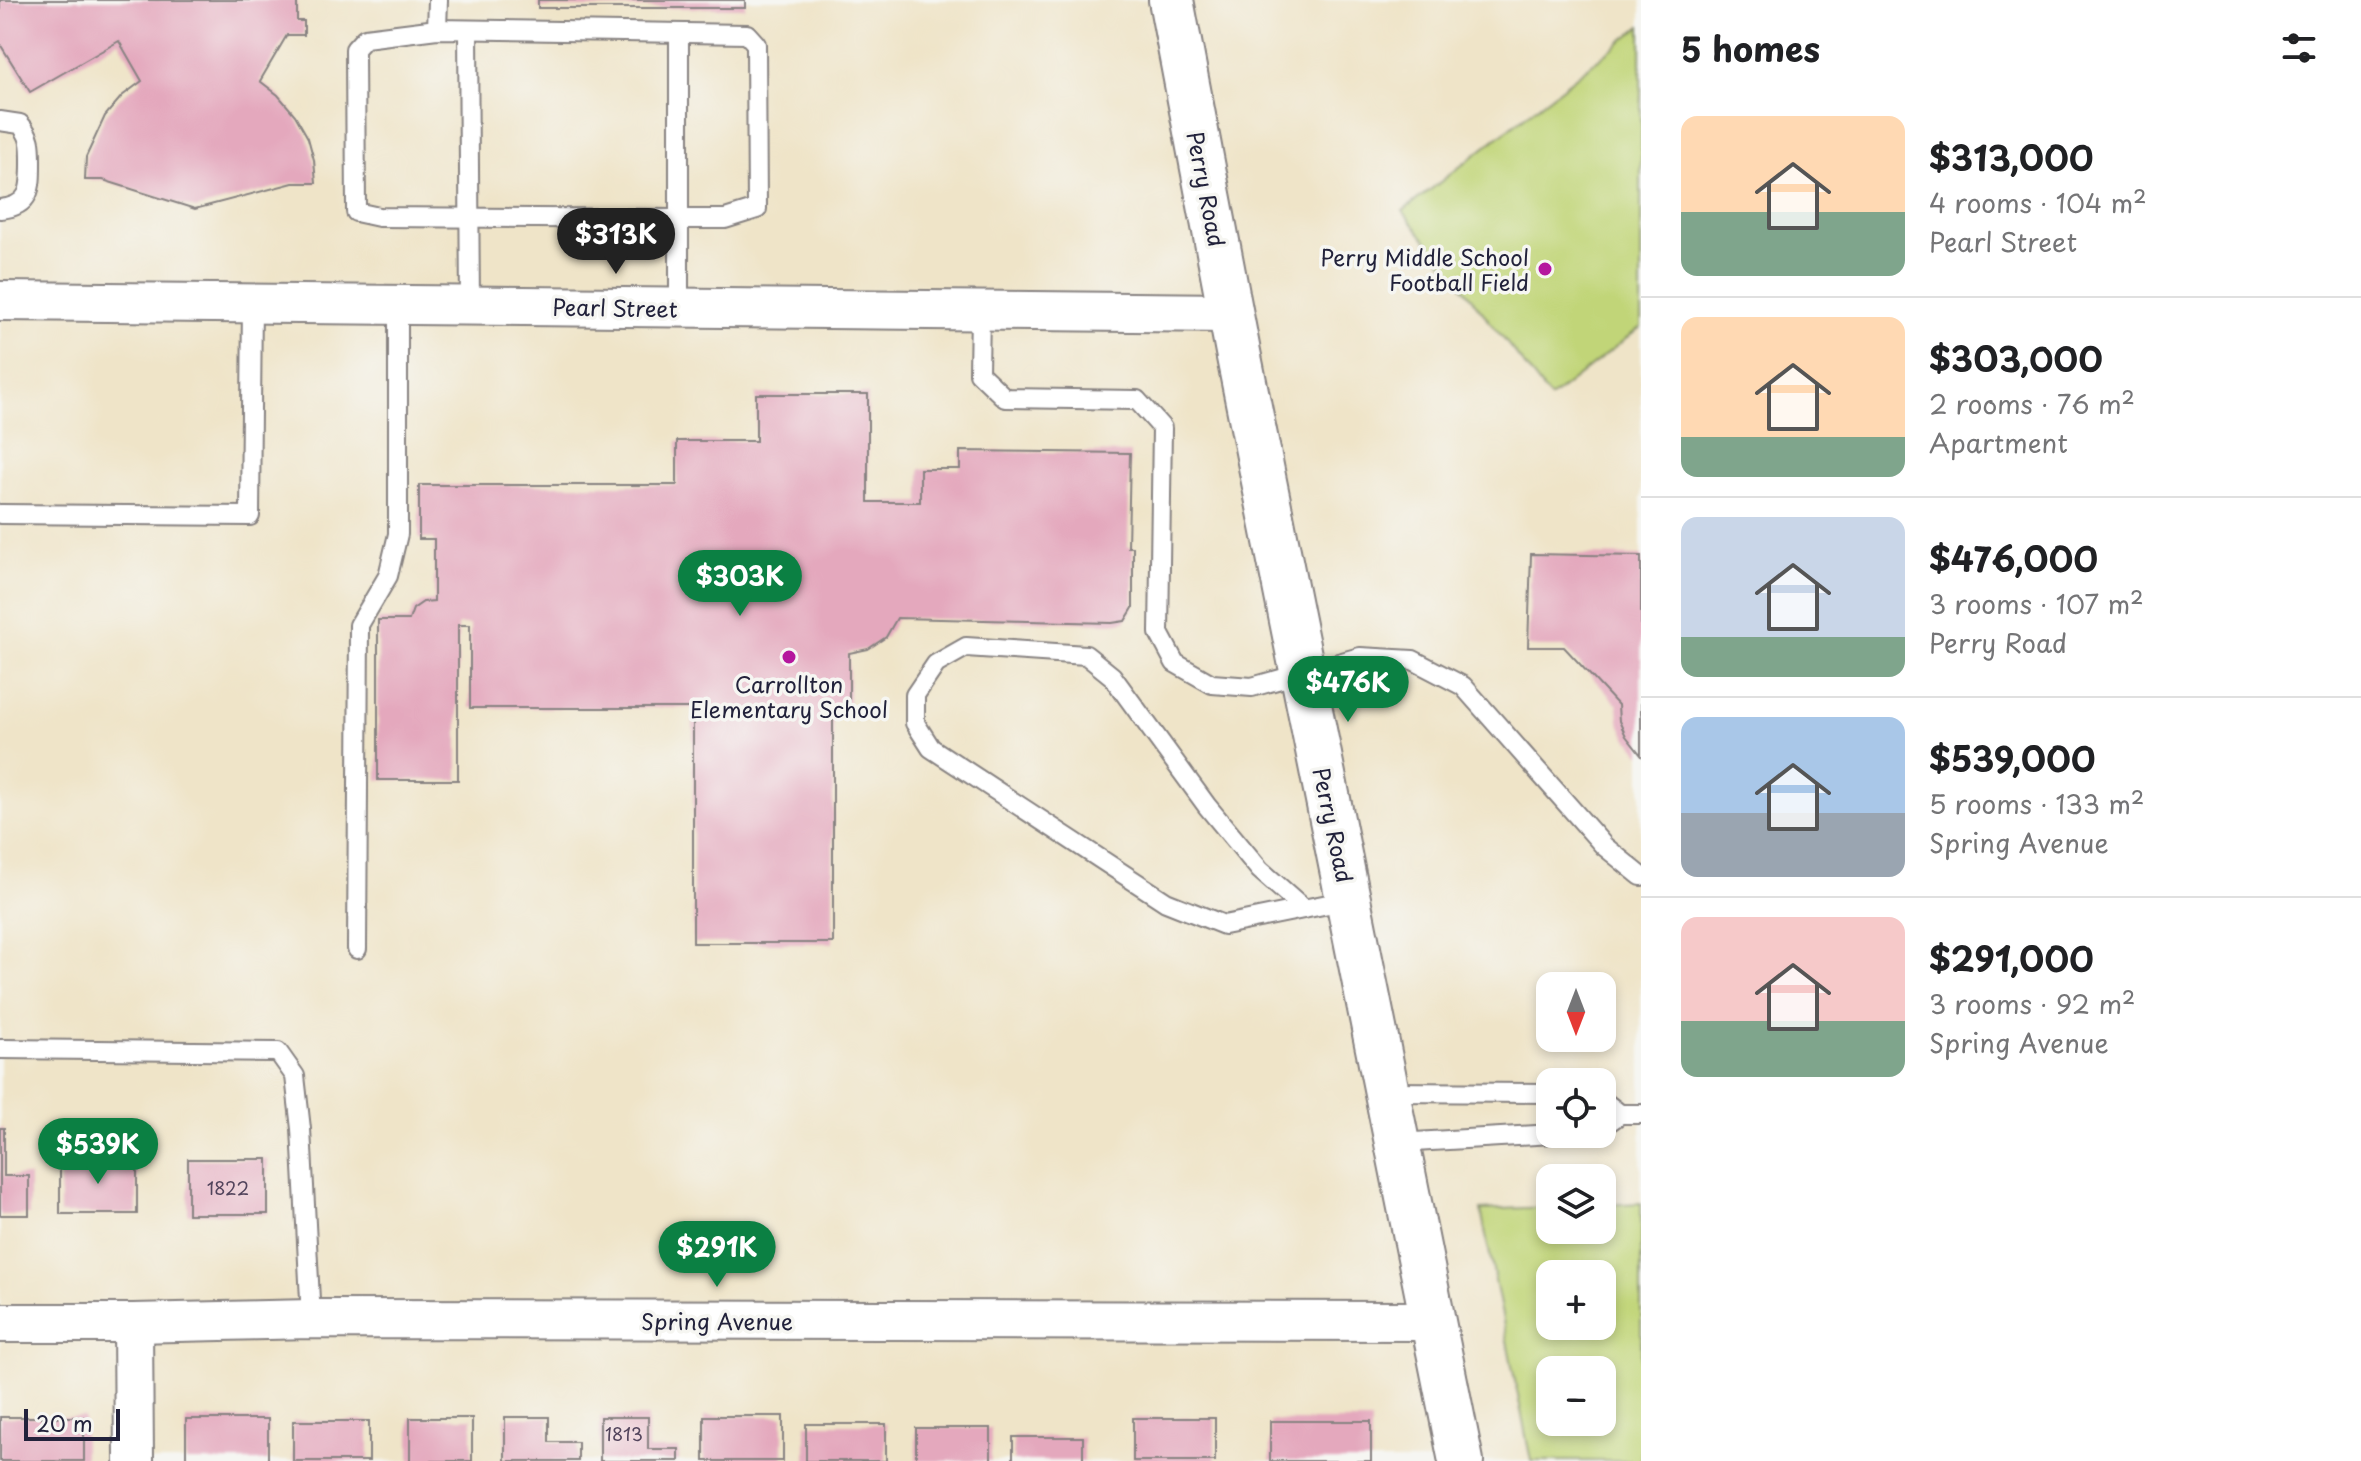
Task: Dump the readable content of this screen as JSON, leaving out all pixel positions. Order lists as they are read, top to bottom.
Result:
{
  "streets": {
    "street": ["Perry Road", "Pearl Street", "Spring Avenue"]
  },
  "crossings": [
    ["Perry Road", "Pearl Street"],
    ["Perry Road", "Spring Avenue"]
  ],
  "places": ["Perry Middle School Football Field", "Carrollton Elementary School"],
  "house_numbers": ["1822", "1813"],
  "scale_bar": "20 m",
  "north": "bottom",
  "page": {
    "heading": "5 homes",
    "list": [
      {
        "name": "$313,000",
        "note": "4 rooms · 104 m² · Pearl Street"
      },
      {
        "name": "$303,000",
        "note": "2 rooms · 76 m² · Apartment"
      },
      {
        "name": "$476,000",
        "note": "3 rooms · 107 m² · Perry Road"
      },
      {
        "name": "$539,000",
        "note": "5 rooms · 133 m² · Spring Avenue"
      },
      {
        "name": "$291,000",
        "note": "3 rooms · 92 m² · Spring Avenue"
      }
    ],
    "price": [
      "$313K",
      "$303K",
      "$476K",
      "$539K",
      "$291K"
    ],
    "map_buttons": ["+", "−"],
    "scale": "20 m"
  }
}
